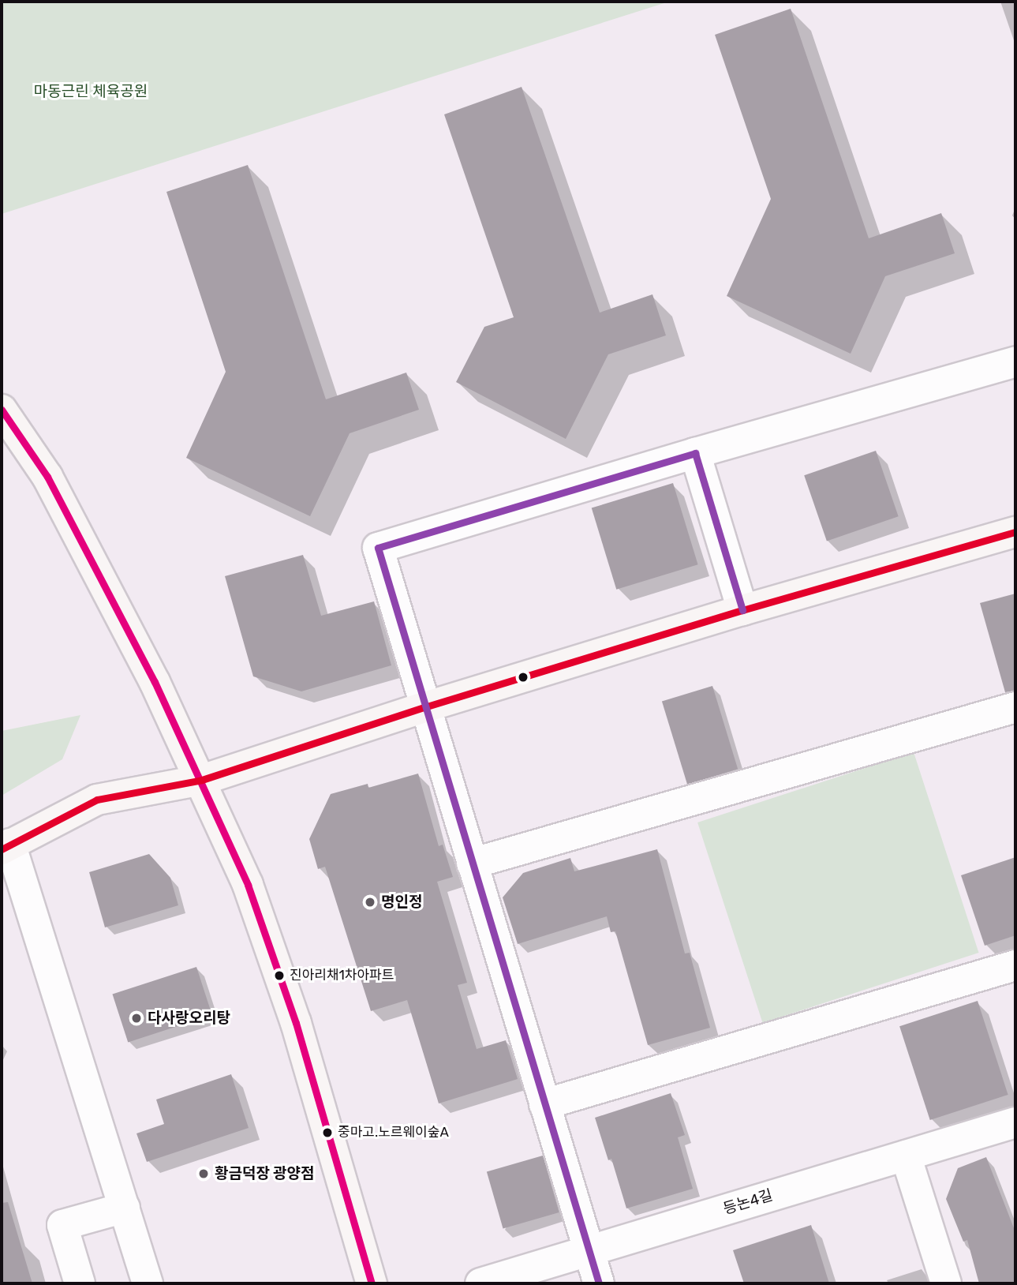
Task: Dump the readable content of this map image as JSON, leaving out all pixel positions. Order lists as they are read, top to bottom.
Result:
{
  "streets": {
    "street": ["등논4길"]
  },
  "parks": ["마동근린 체육공원"],
  "places": [
    "명인정",
    "진아리채1차아파트",
    "다사랑오리탕",
    "중마고.노르웨이숲A",
    "황금덕장 광양점"
  ]
}
